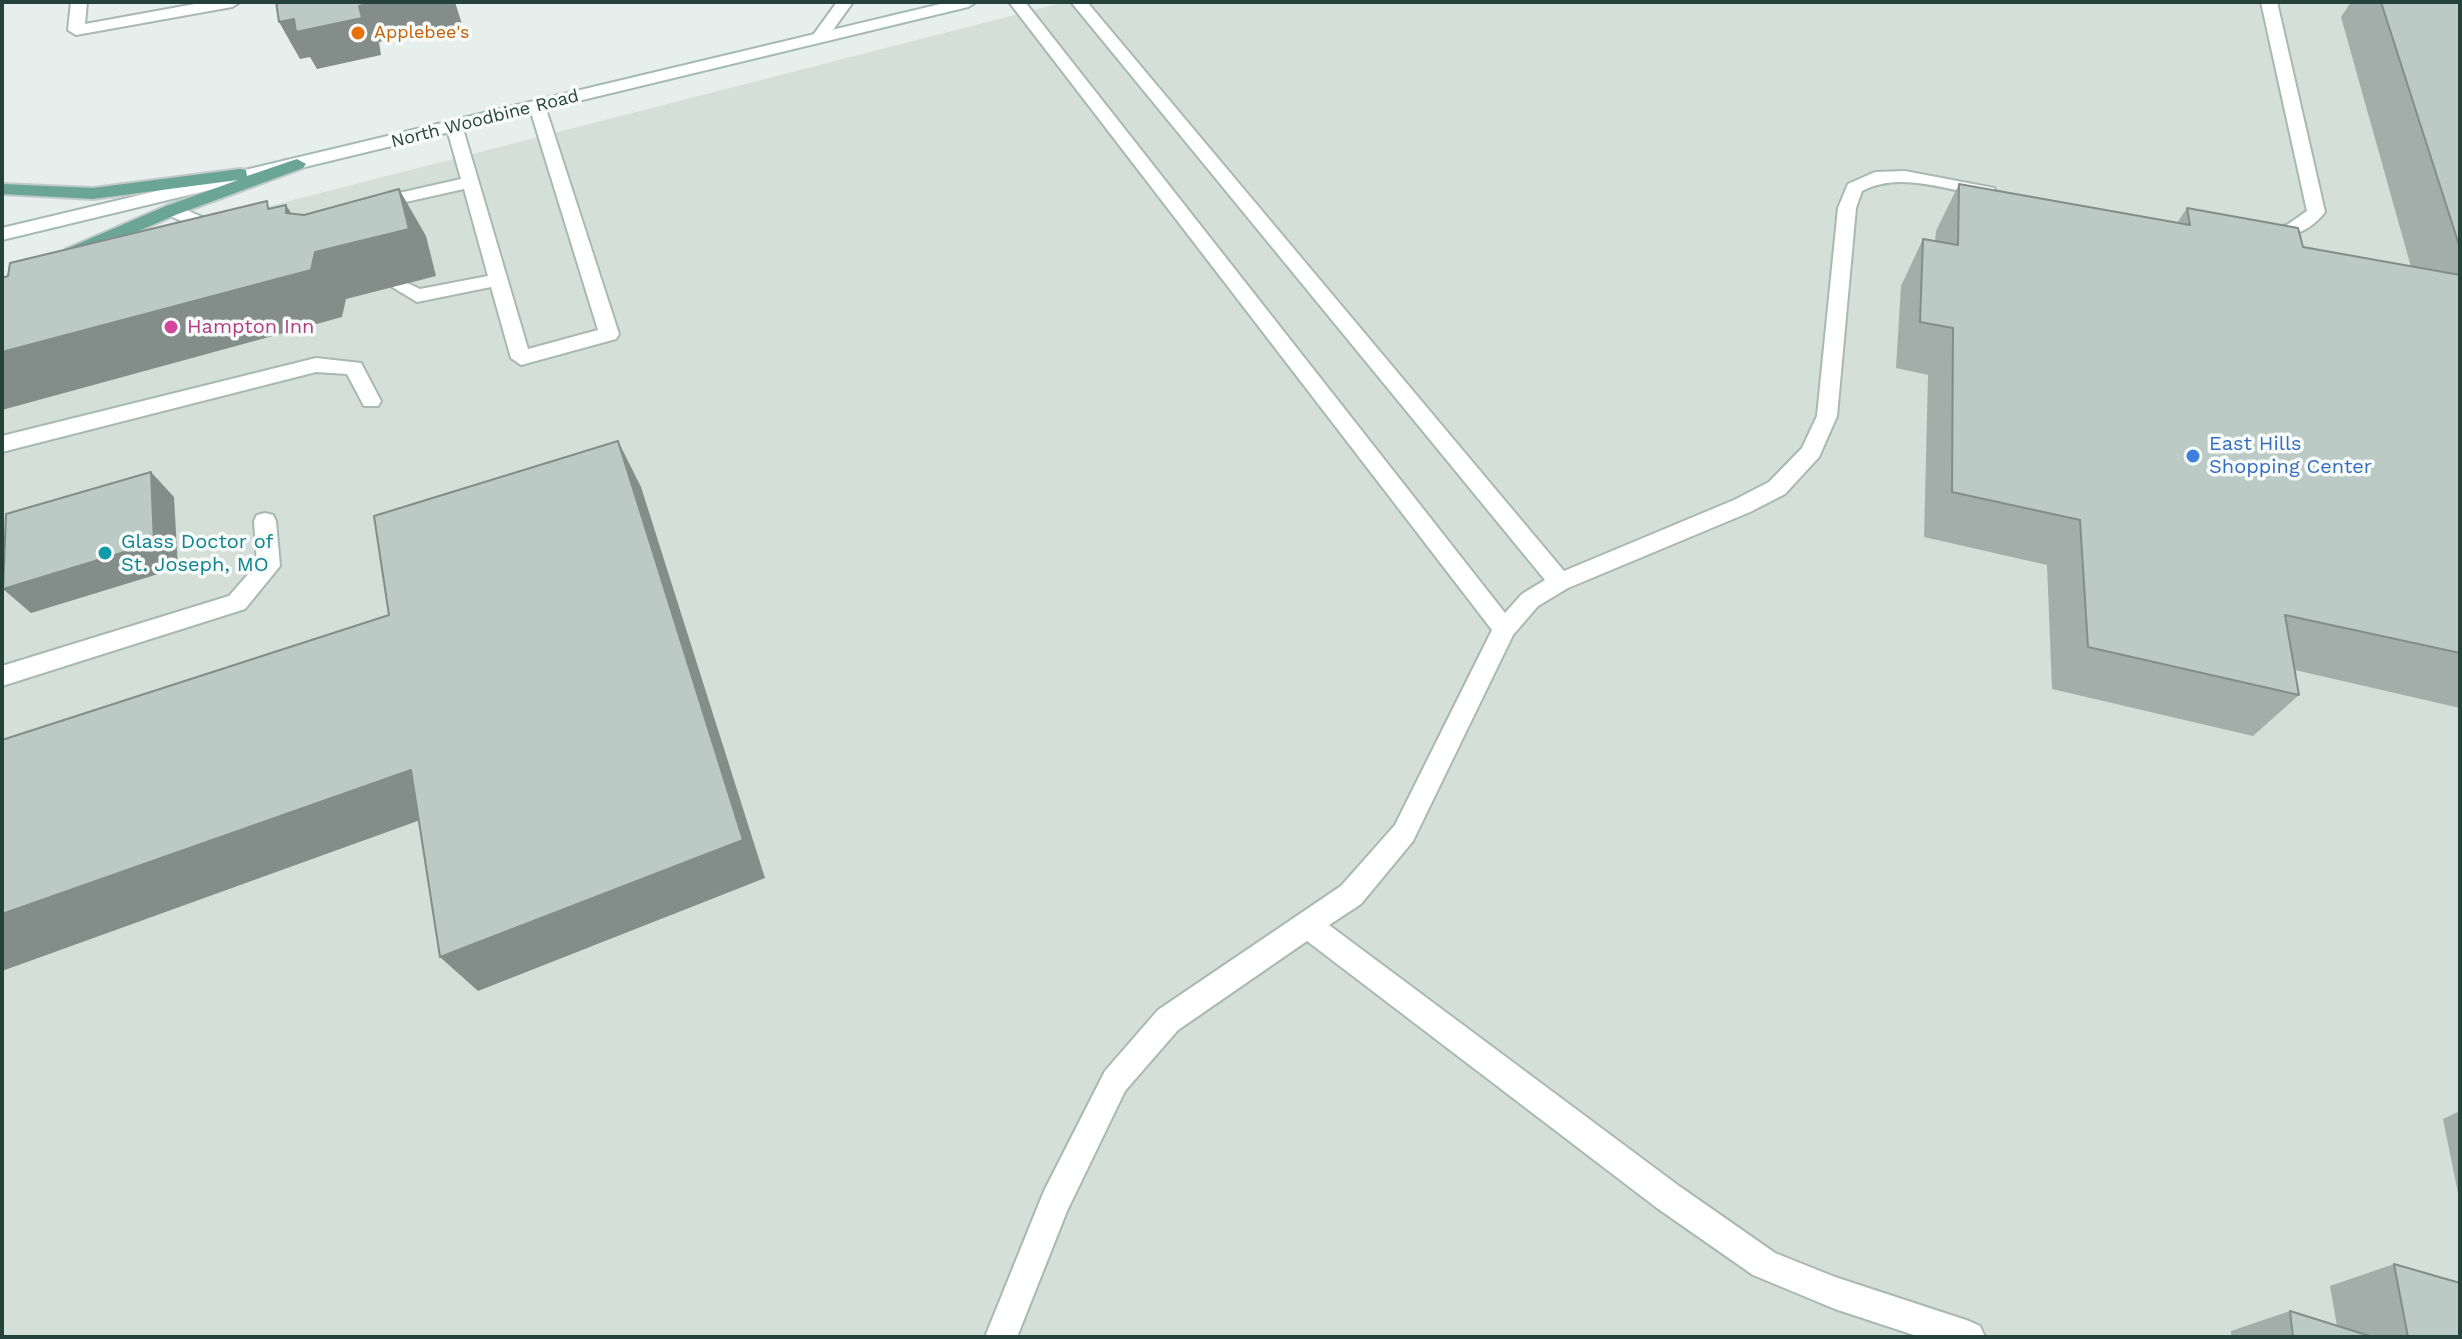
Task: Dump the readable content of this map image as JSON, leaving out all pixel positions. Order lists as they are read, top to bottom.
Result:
{
  "streets": {
    "main road": ["North Woodbine Road"]
  },
  "places": [
    "Applebee's",
    "Hampton Inn",
    "East Hills Shopping Center",
    "Glass Doctor of St. Joseph, MO"
  ]
}
